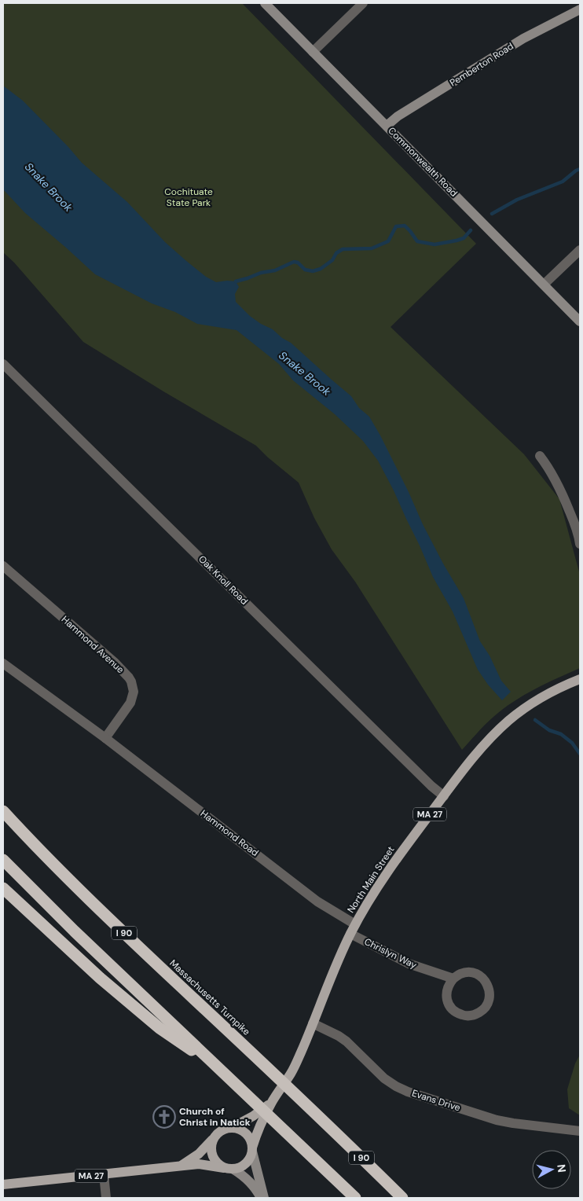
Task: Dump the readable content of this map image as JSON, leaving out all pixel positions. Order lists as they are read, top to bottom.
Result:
{
  "streets": {
    "highway": ["I 90", "Massachusetts Turnpike"],
    "main road": [
      "Pemberton Road",
      "Commonwealth Road",
      "MA 27",
      "North Main Street"
    ],
    "street": [
      "Oak Knoll Road",
      "Hammond Avenue",
      "Hammond Road",
      "Chrislyn Way",
      "Evans Drive"
    ]
  },
  "crossings": [
    ["Pemberton Road", "Commonwealth Road"],
    ["Oak Knoll Road", "North Main Street"],
    ["Hammond Avenue", "Hammond Road"],
    ["MA 27", "North Main Street"],
    ["Hammond Road", "North Main Street"],
    ["North Main Street", "Chrislyn Way"],
    ["North Main Street", "Evans Drive"]
  ],
  "water": ["Snake Brook"],
  "parks": ["Cochituate State Park"],
  "places": {
    "church": ["Church of Christ in Natick"]
  },
  "north": "right"
}
